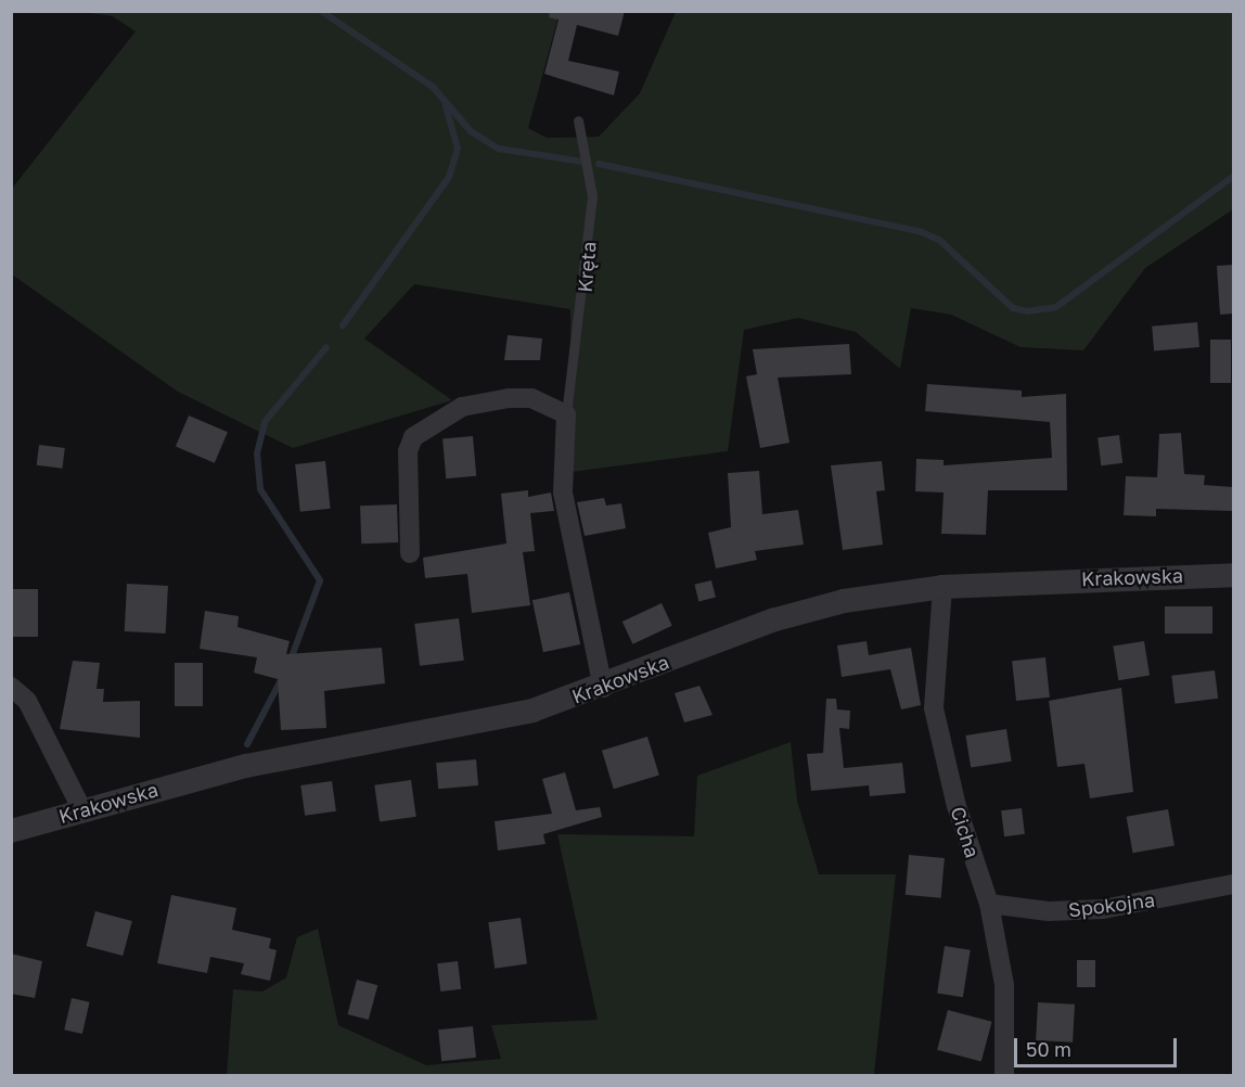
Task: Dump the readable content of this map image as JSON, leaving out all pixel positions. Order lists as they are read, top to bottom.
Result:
{
  "streets": {
    "street": [
      "Kręta",
      "Krakowska",
      "Cicha",
      "Spokojna"
    ]
  },
  "crossings": [
    ["Kręta", "Krakowska"],
    ["Krakowska", "Cicha"],
    ["Cicha", "Spokojna"]
  ],
  "scale_bar": "50 m"
}
